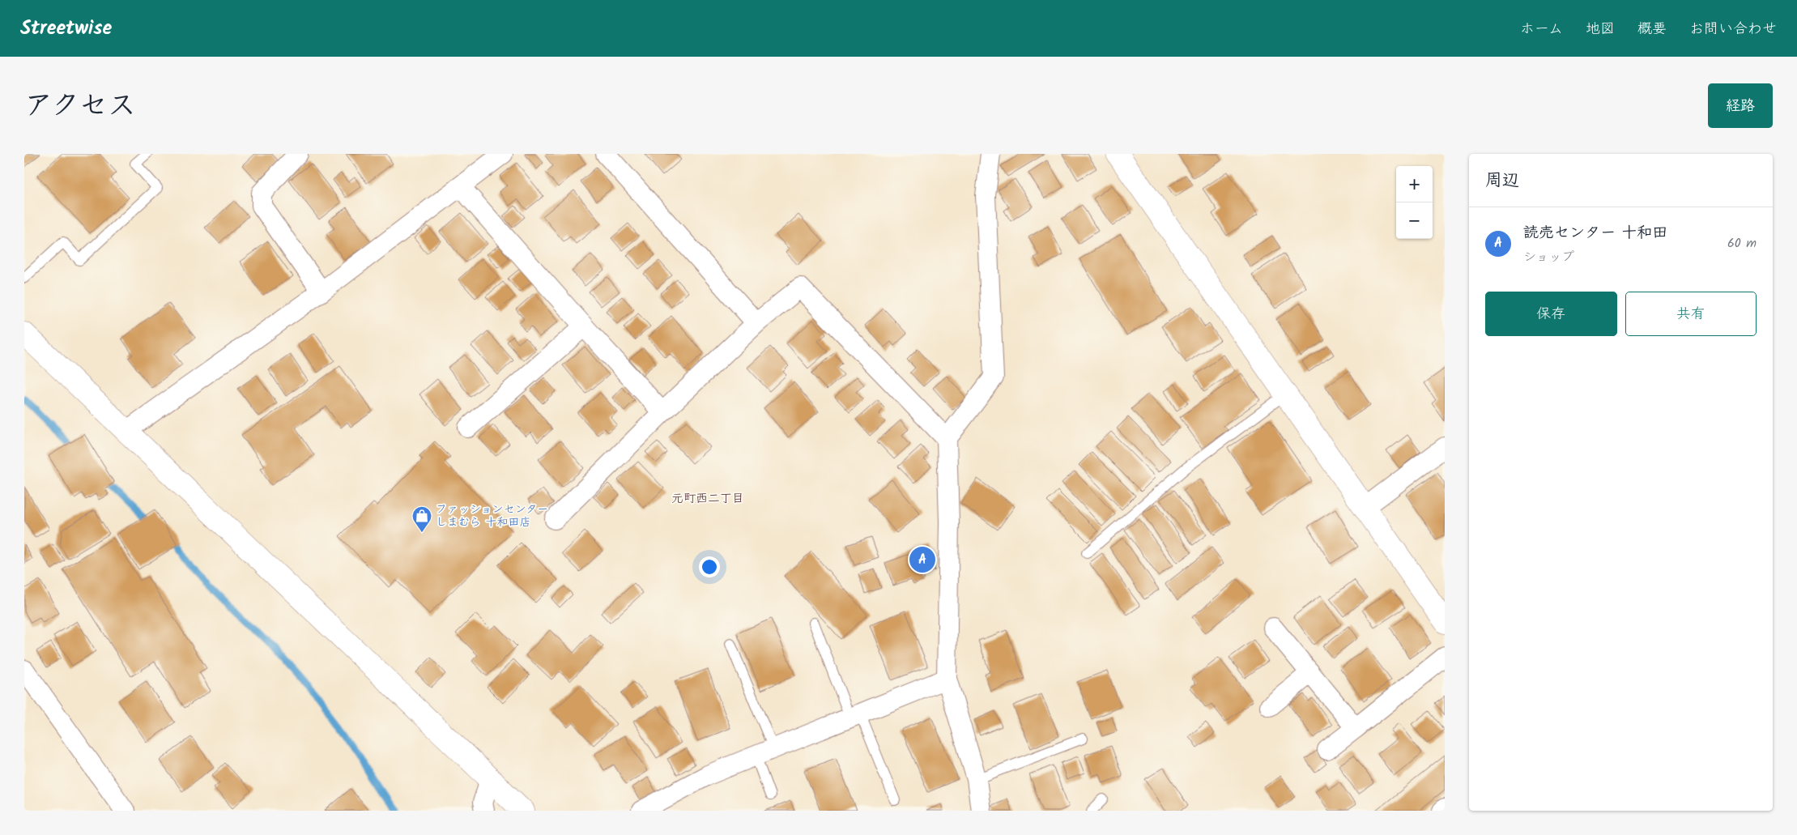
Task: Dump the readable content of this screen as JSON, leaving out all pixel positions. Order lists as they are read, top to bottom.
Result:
{
  "districts": ["元町西二丁目"],
  "places": {
    "shop": ["ファッションセンター しまむら 十和田店"]
  },
  "page": {
    "header": "Streetwise",
    "nav": [
      "ホーム",
      "地図",
      "概要",
      "お問い合わせ"
    ],
    "title": "アクセス",
    "buttons": [
      "経路",
      ["保存", "共有"]
    ],
    "heading": "周辺",
    "map_buttons": ["+", "−"],
    "list": [
      {
        "mark": "A",
        "name": "読売センター 十和田",
        "note": "ショップ",
        "value": "60 m"
      }
    ],
    "pins": "A"
  }
}
